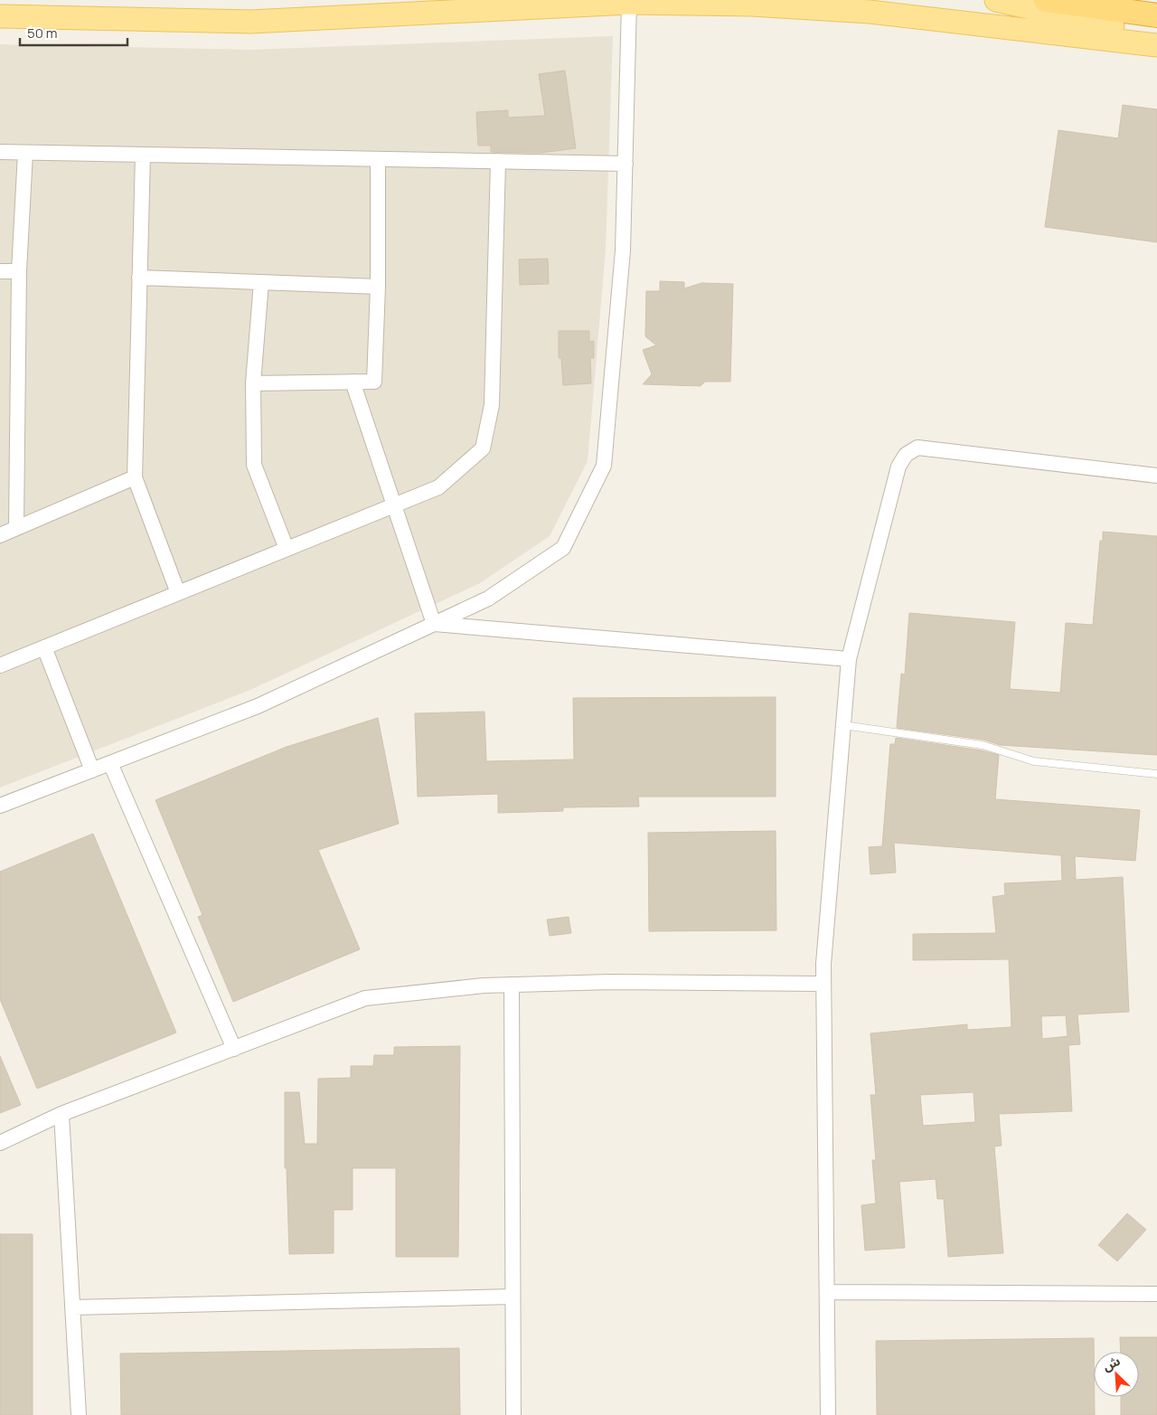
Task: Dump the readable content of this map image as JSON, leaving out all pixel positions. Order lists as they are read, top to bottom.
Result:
{
  "scale_bar": "50 m",
  "north": "top left"
}
